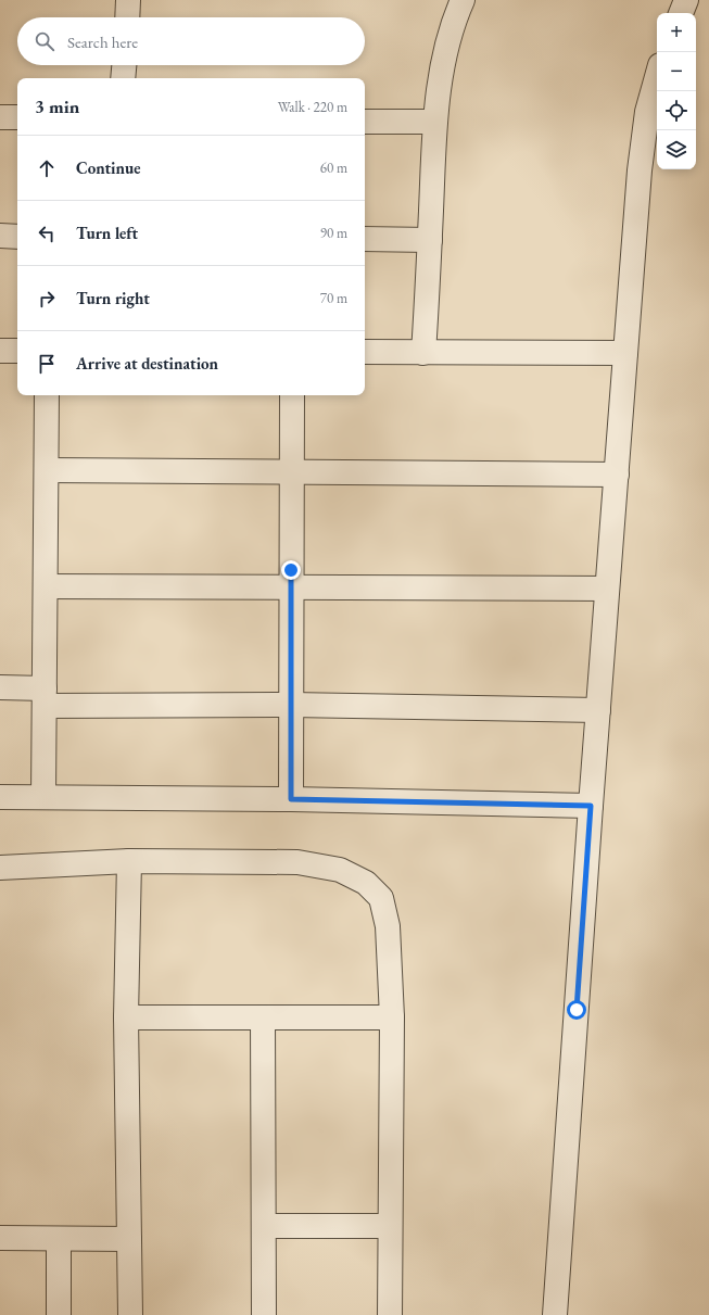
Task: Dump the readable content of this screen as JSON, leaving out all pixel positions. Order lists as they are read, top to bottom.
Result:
{
  "page": {
    "map_buttons": ["+", "−"],
    "search": "Search here",
    "heading": ["3 min", "Walk · 220 m"],
    "list": [
      ["Continue", "60 m"],
      ["Turn left", "90 m"],
      ["Turn right", "70 m"],
      "Arrive at destination"
    ]
  }
}
